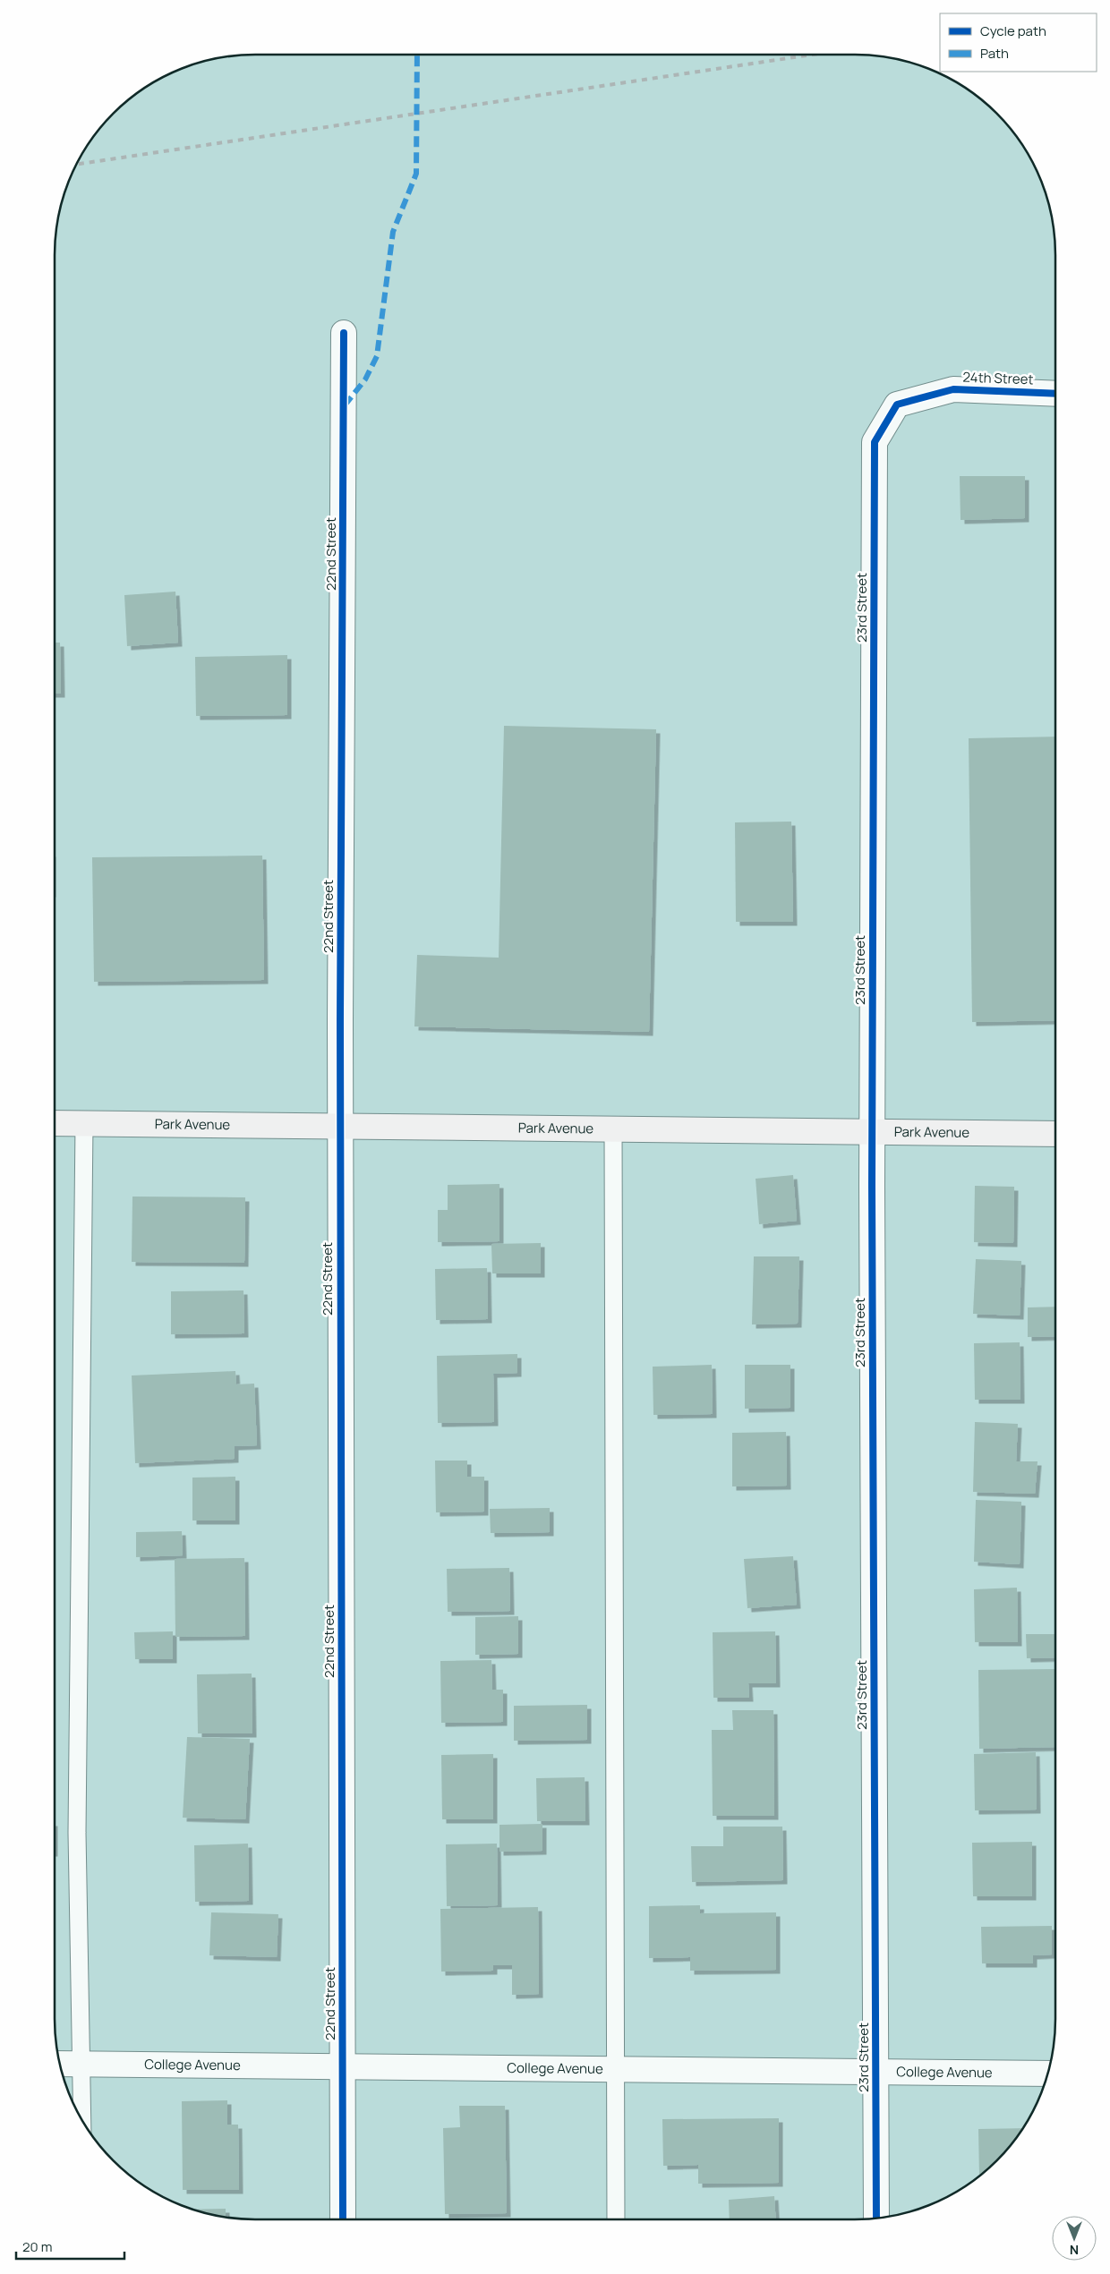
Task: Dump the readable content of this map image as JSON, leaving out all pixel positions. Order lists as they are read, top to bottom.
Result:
{
  "streets": {
    "street": [
      "24th Street",
      "22nd Street",
      "23rd Street",
      "Park Avenue",
      "College Avenue"
    ]
  },
  "crossings": [
    ["24th Street", "23rd Street"],
    ["22nd Street", "Park Avenue"],
    ["22nd Street", "College Avenue"],
    ["23rd Street", "Park Avenue"],
    ["23rd Street", "College Avenue"]
  ],
  "legend": ["Cycle path", "Path"],
  "scale_bar": "20 m",
  "north": "bottom"
}
